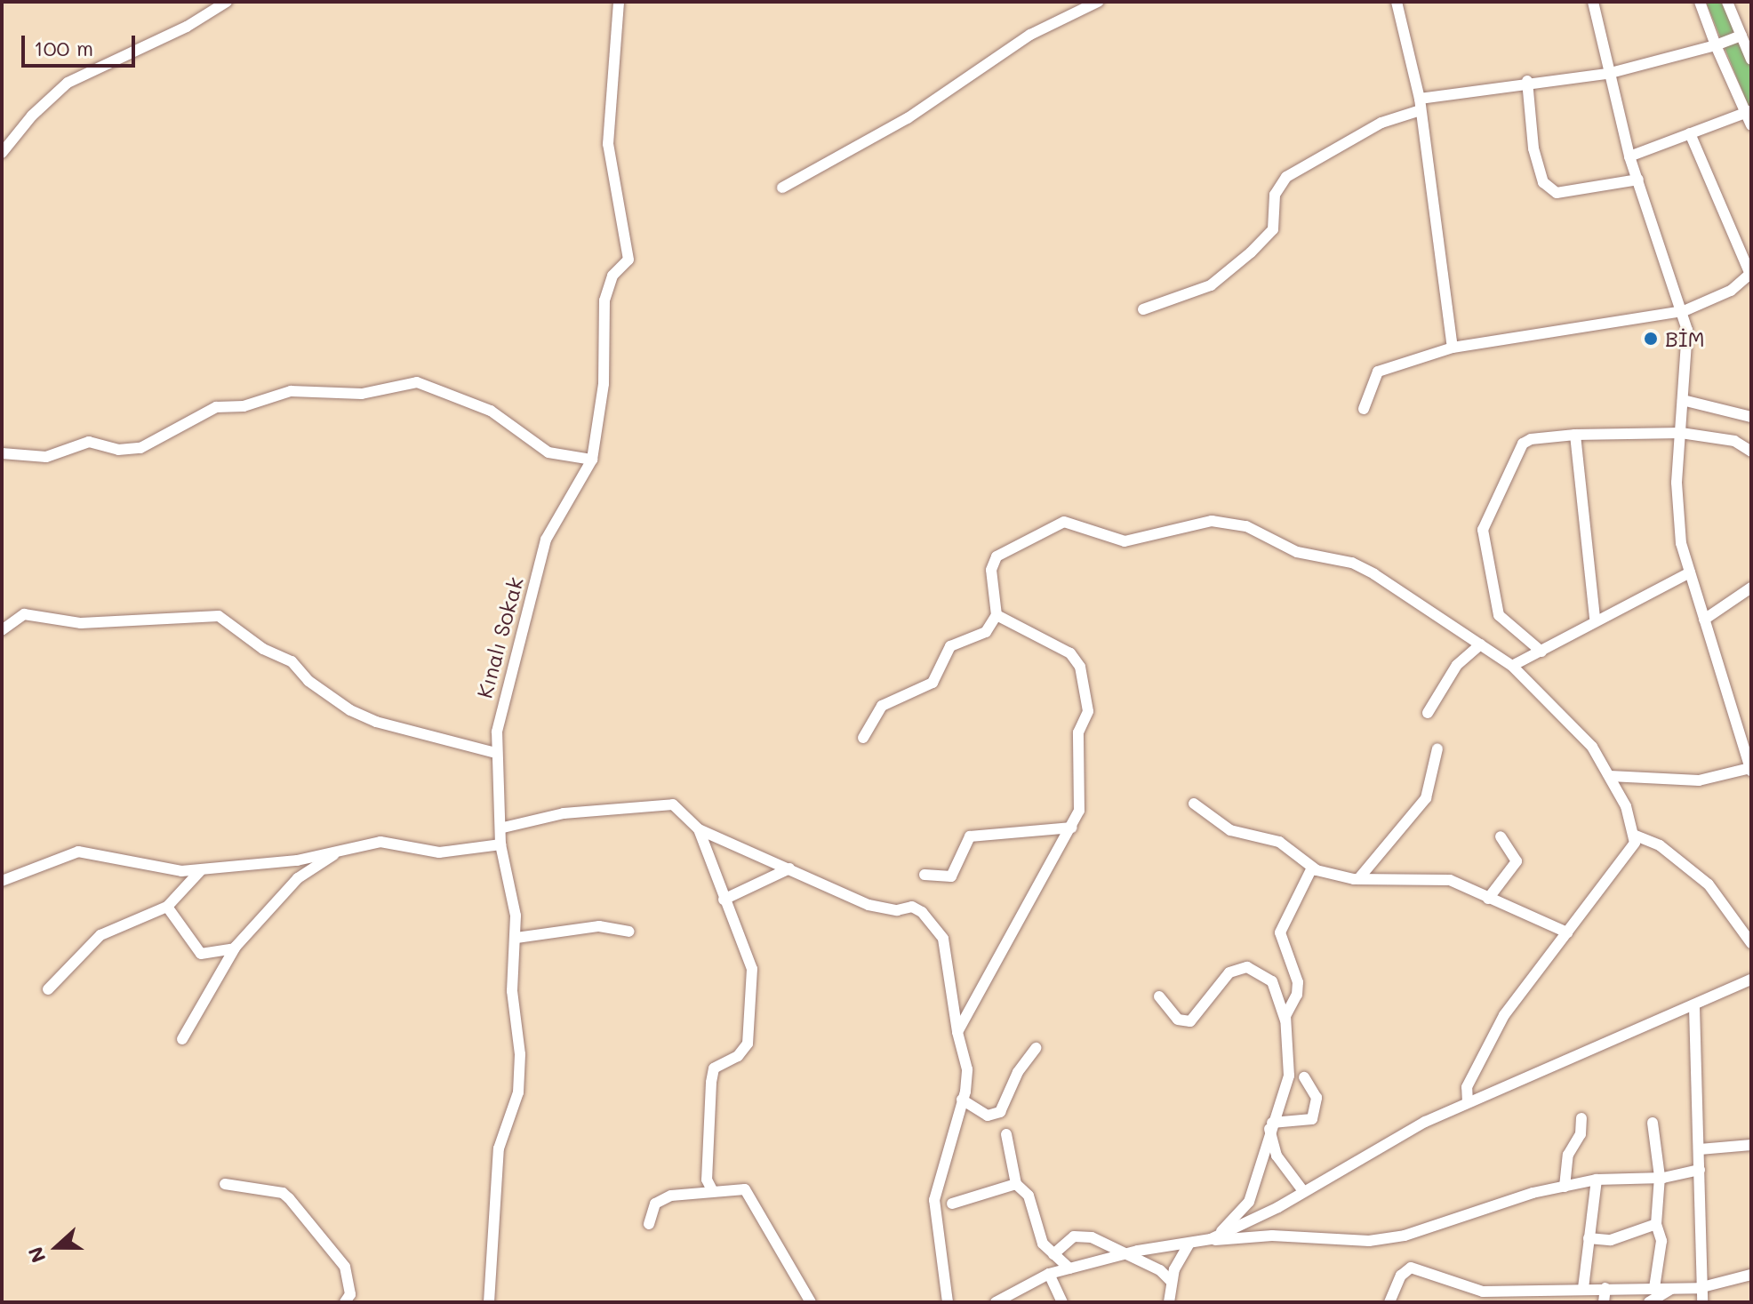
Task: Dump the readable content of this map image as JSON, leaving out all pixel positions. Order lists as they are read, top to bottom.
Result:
{
  "streets": {
    "street": ["Kınalı Sokak"]
  },
  "places": ["BİM"],
  "scale_bar": "100 m",
  "north": "left"
}
